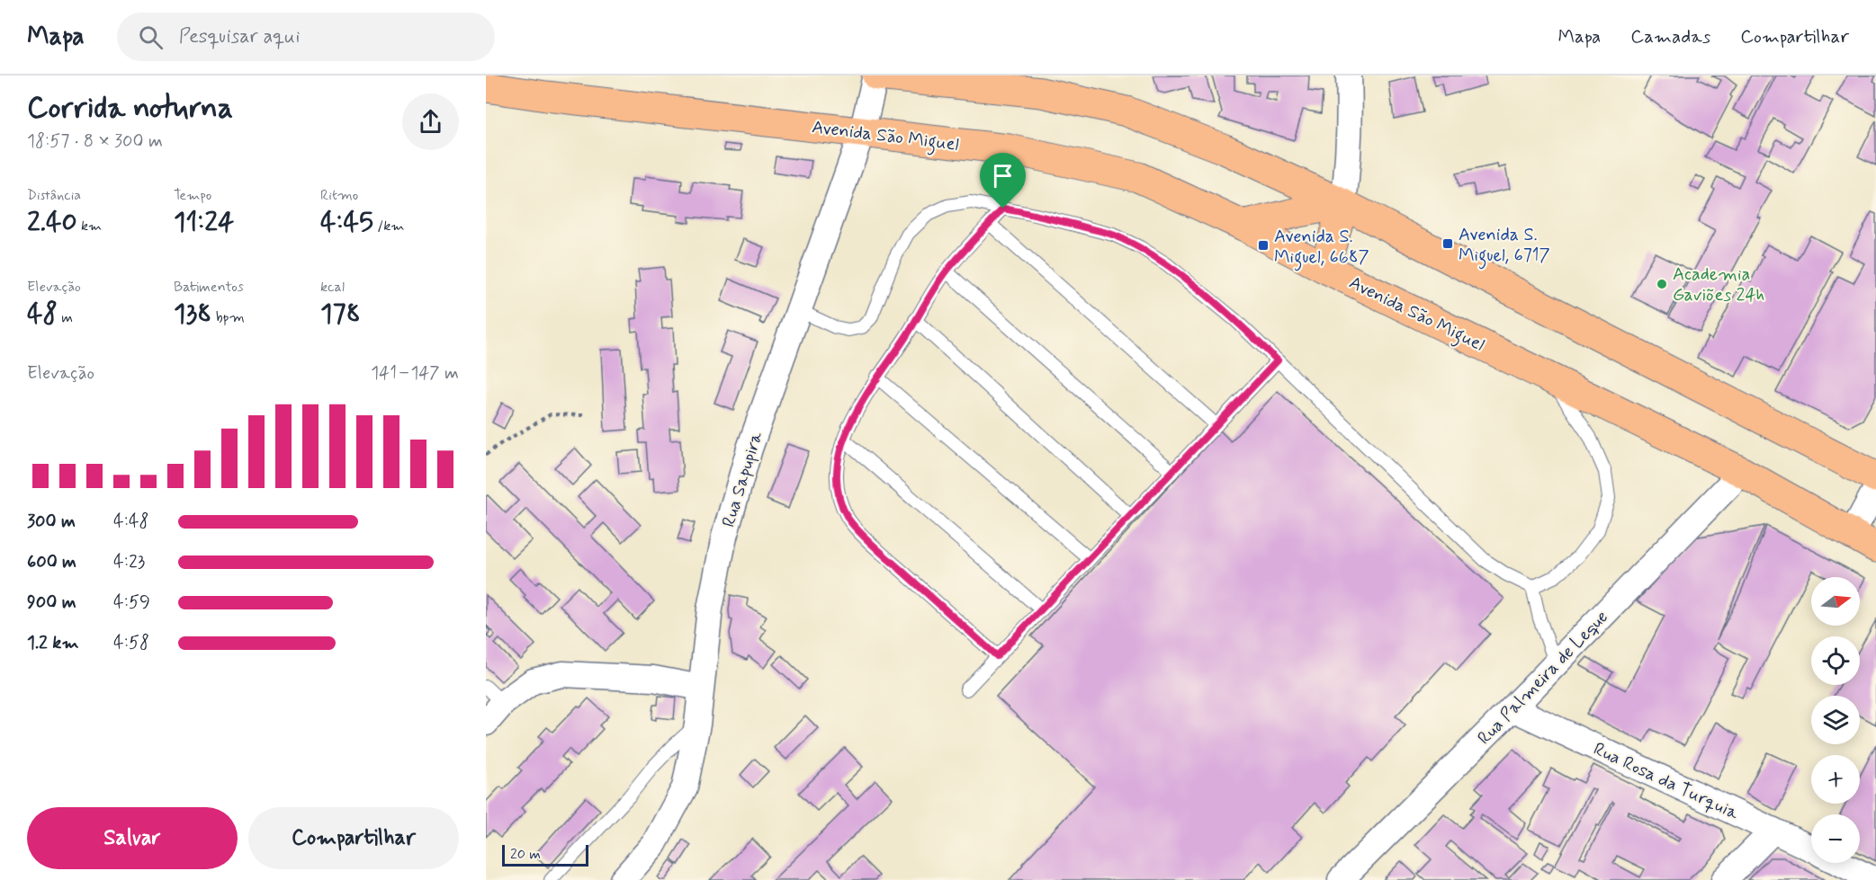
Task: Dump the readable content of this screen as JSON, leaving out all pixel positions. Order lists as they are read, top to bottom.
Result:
{
  "streets": {
    "main road": ["Avenida São Miguel"],
    "street": ["Rua Sapupira", "Rua Palmeira de Leque", "Rua Rosa da Turquia"]
  },
  "crossings": [
    ["Avenida São Miguel", "Rua Sapupira"],
    ["Avenida São Miguel", "Rua Palmeira de Leque"],
    ["Rua Palmeira de Leque", "Rua Rosa da Turquia"]
  ],
  "places": {
    "transit": ["Avenida S. Miguel, 6717", "Avenida S. Miguel, 6687"],
    "other": ["Academia Gaviões 24h"]
  },
  "scale_bar": "20 m",
  "north": "right",
  "page": {
    "header": "Mapa",
    "search": "Pesquisar aqui",
    "nav": ["Mapa", "Camadas", "Compartilhar"],
    "heading": ["Corrida noturna", "18:57 · 8 × 300 m"],
    "stats": [
      ["Distância", "2.40 km"],
      ["Tempo", "11:24"],
      ["Ritmo", "4:45 /km"],
      ["Elevação", "48 m"],
      ["Batimentos", "138 bpm"],
      ["kcal", "178"]
    ],
    "chart": ["Elevação", "141–147 m"],
    "list": [
      {
        "name": "300 m",
        "note": "4:48"
      },
      {
        "name": "600 m",
        "note": "4:23"
      },
      {
        "name": "900 m",
        "note": "4:59"
      },
      {
        "name": "1.2 km",
        "note": "4:58"
      }
    ],
    "map_buttons": ["+", "−"],
    "buttons": ["Salvar", "Compartilhar"],
    "scale": "20 m"
  }
}
